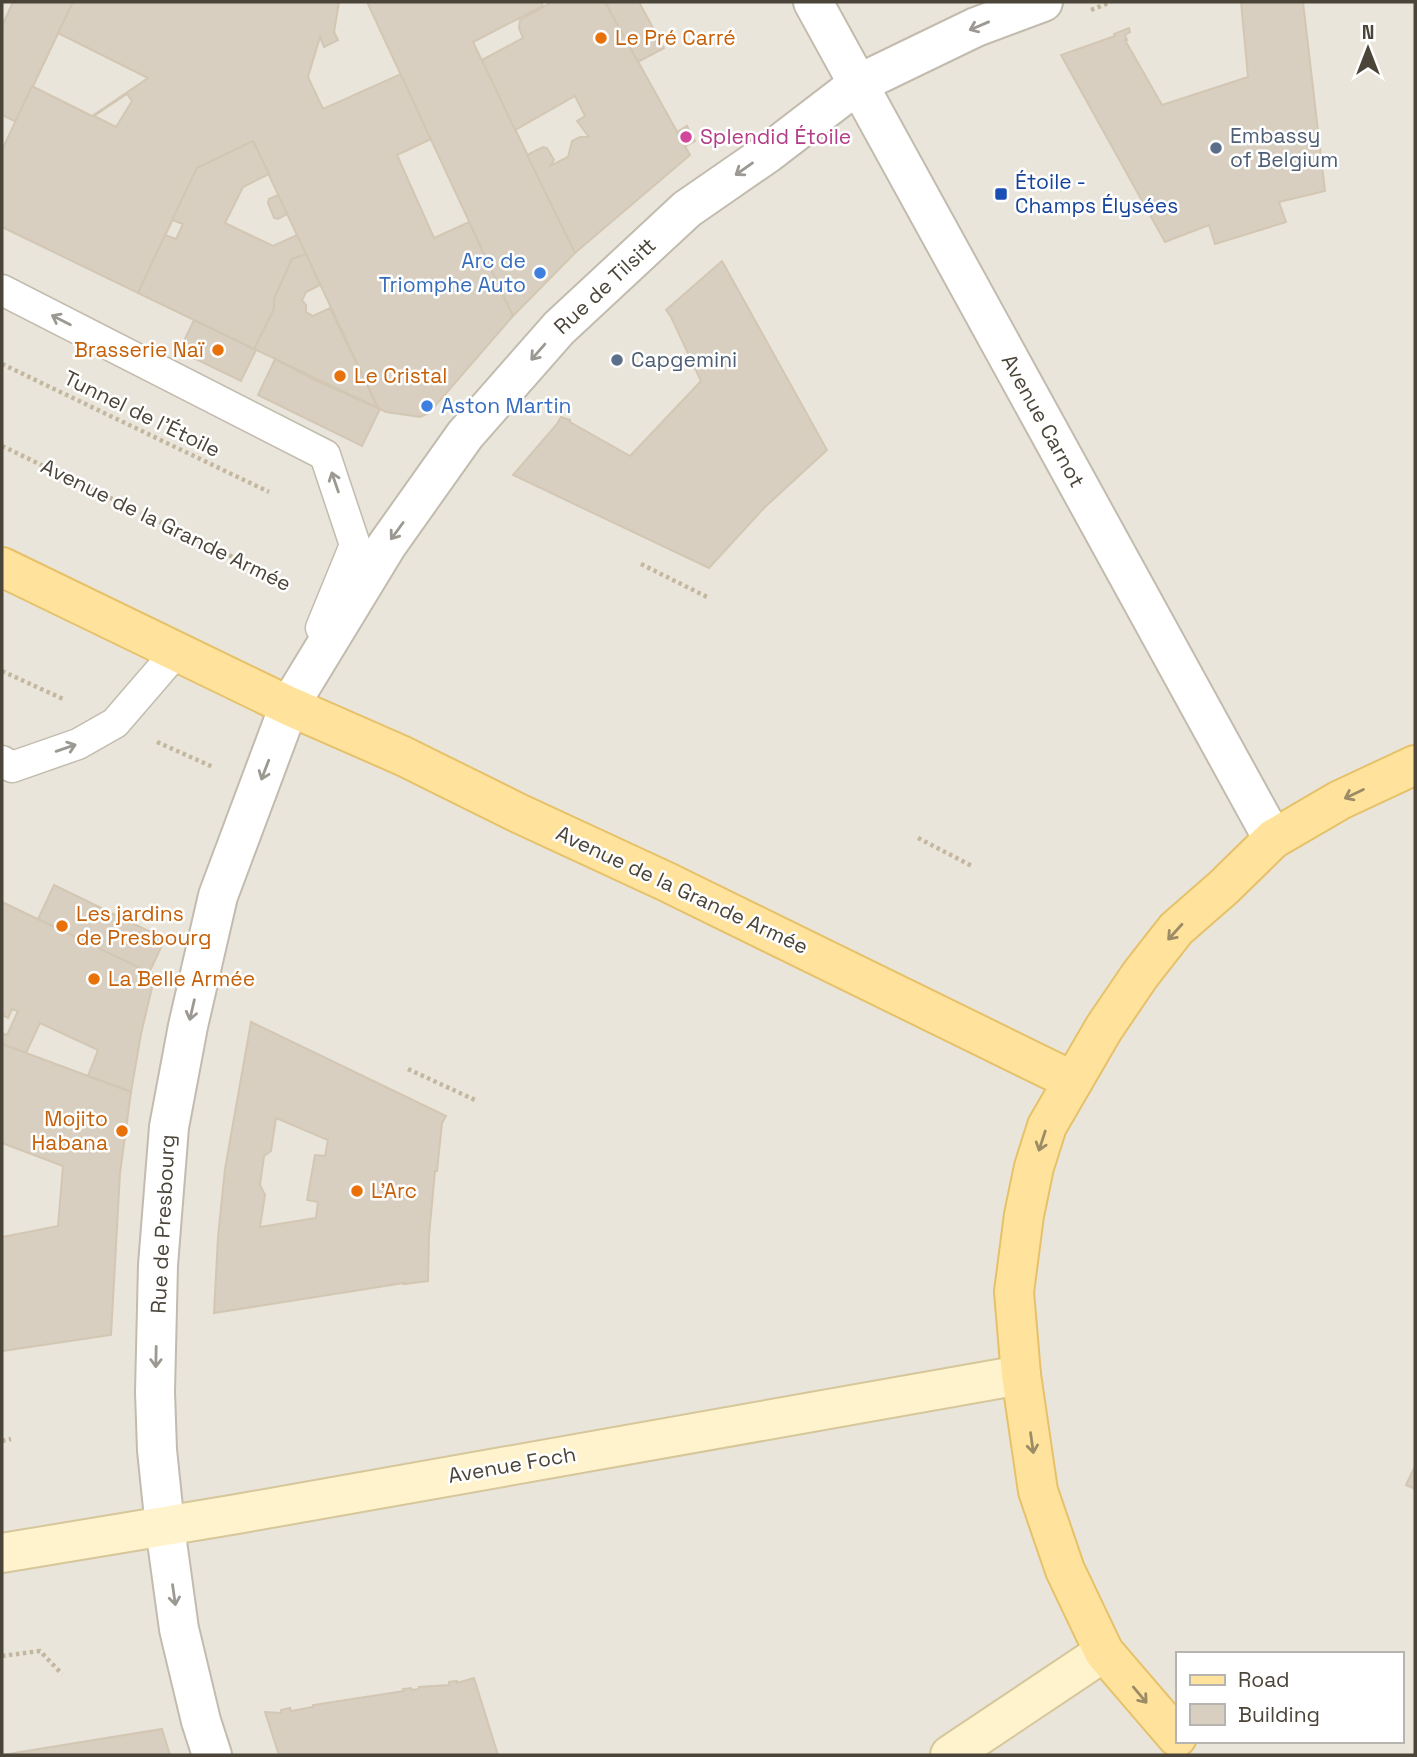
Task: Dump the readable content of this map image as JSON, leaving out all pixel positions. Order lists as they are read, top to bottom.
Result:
{
  "streets": {
    "main road": ["Avenue de la Grande Armée", "Avenue Foch"],
    "street": ["Rue de Tilsitt", "Avenue Carnot", "Rue de Presbourg"],
    "path": ["Tunnel de l'Étoile"]
  },
  "crossings": [
    ["Rue de Tilsitt", "Avenue Carnot"],
    ["Rue de Tilsitt", "Avenue de la Grande Armée"],
    ["Rue de Tilsitt", "Rue de Presbourg"],
    ["Avenue de la Grande Armée", "Rue de Presbourg"],
    ["Rue de Presbourg", "Avenue Foch"]
  ],
  "one_way": ["Rue de Tilsitt", "Rue de Presbourg"],
  "places": {
    "other": [
      "Le Pré Carré",
      "Splendid Étoile",
      "Embassy of Belgium",
      "Arc de Triomphe Auto",
      "Brasserie Naï",
      "Capgemini",
      "Le Cristal",
      "Aston Martin",
      "Les jardins de Presbourg",
      "La Belle Armée",
      "Mojito Habana",
      "L'Arc"
    ],
    "transit": ["Étoile - Champs Élysées"]
  },
  "legend": ["Road", "Building"],
  "north": "top"
}
